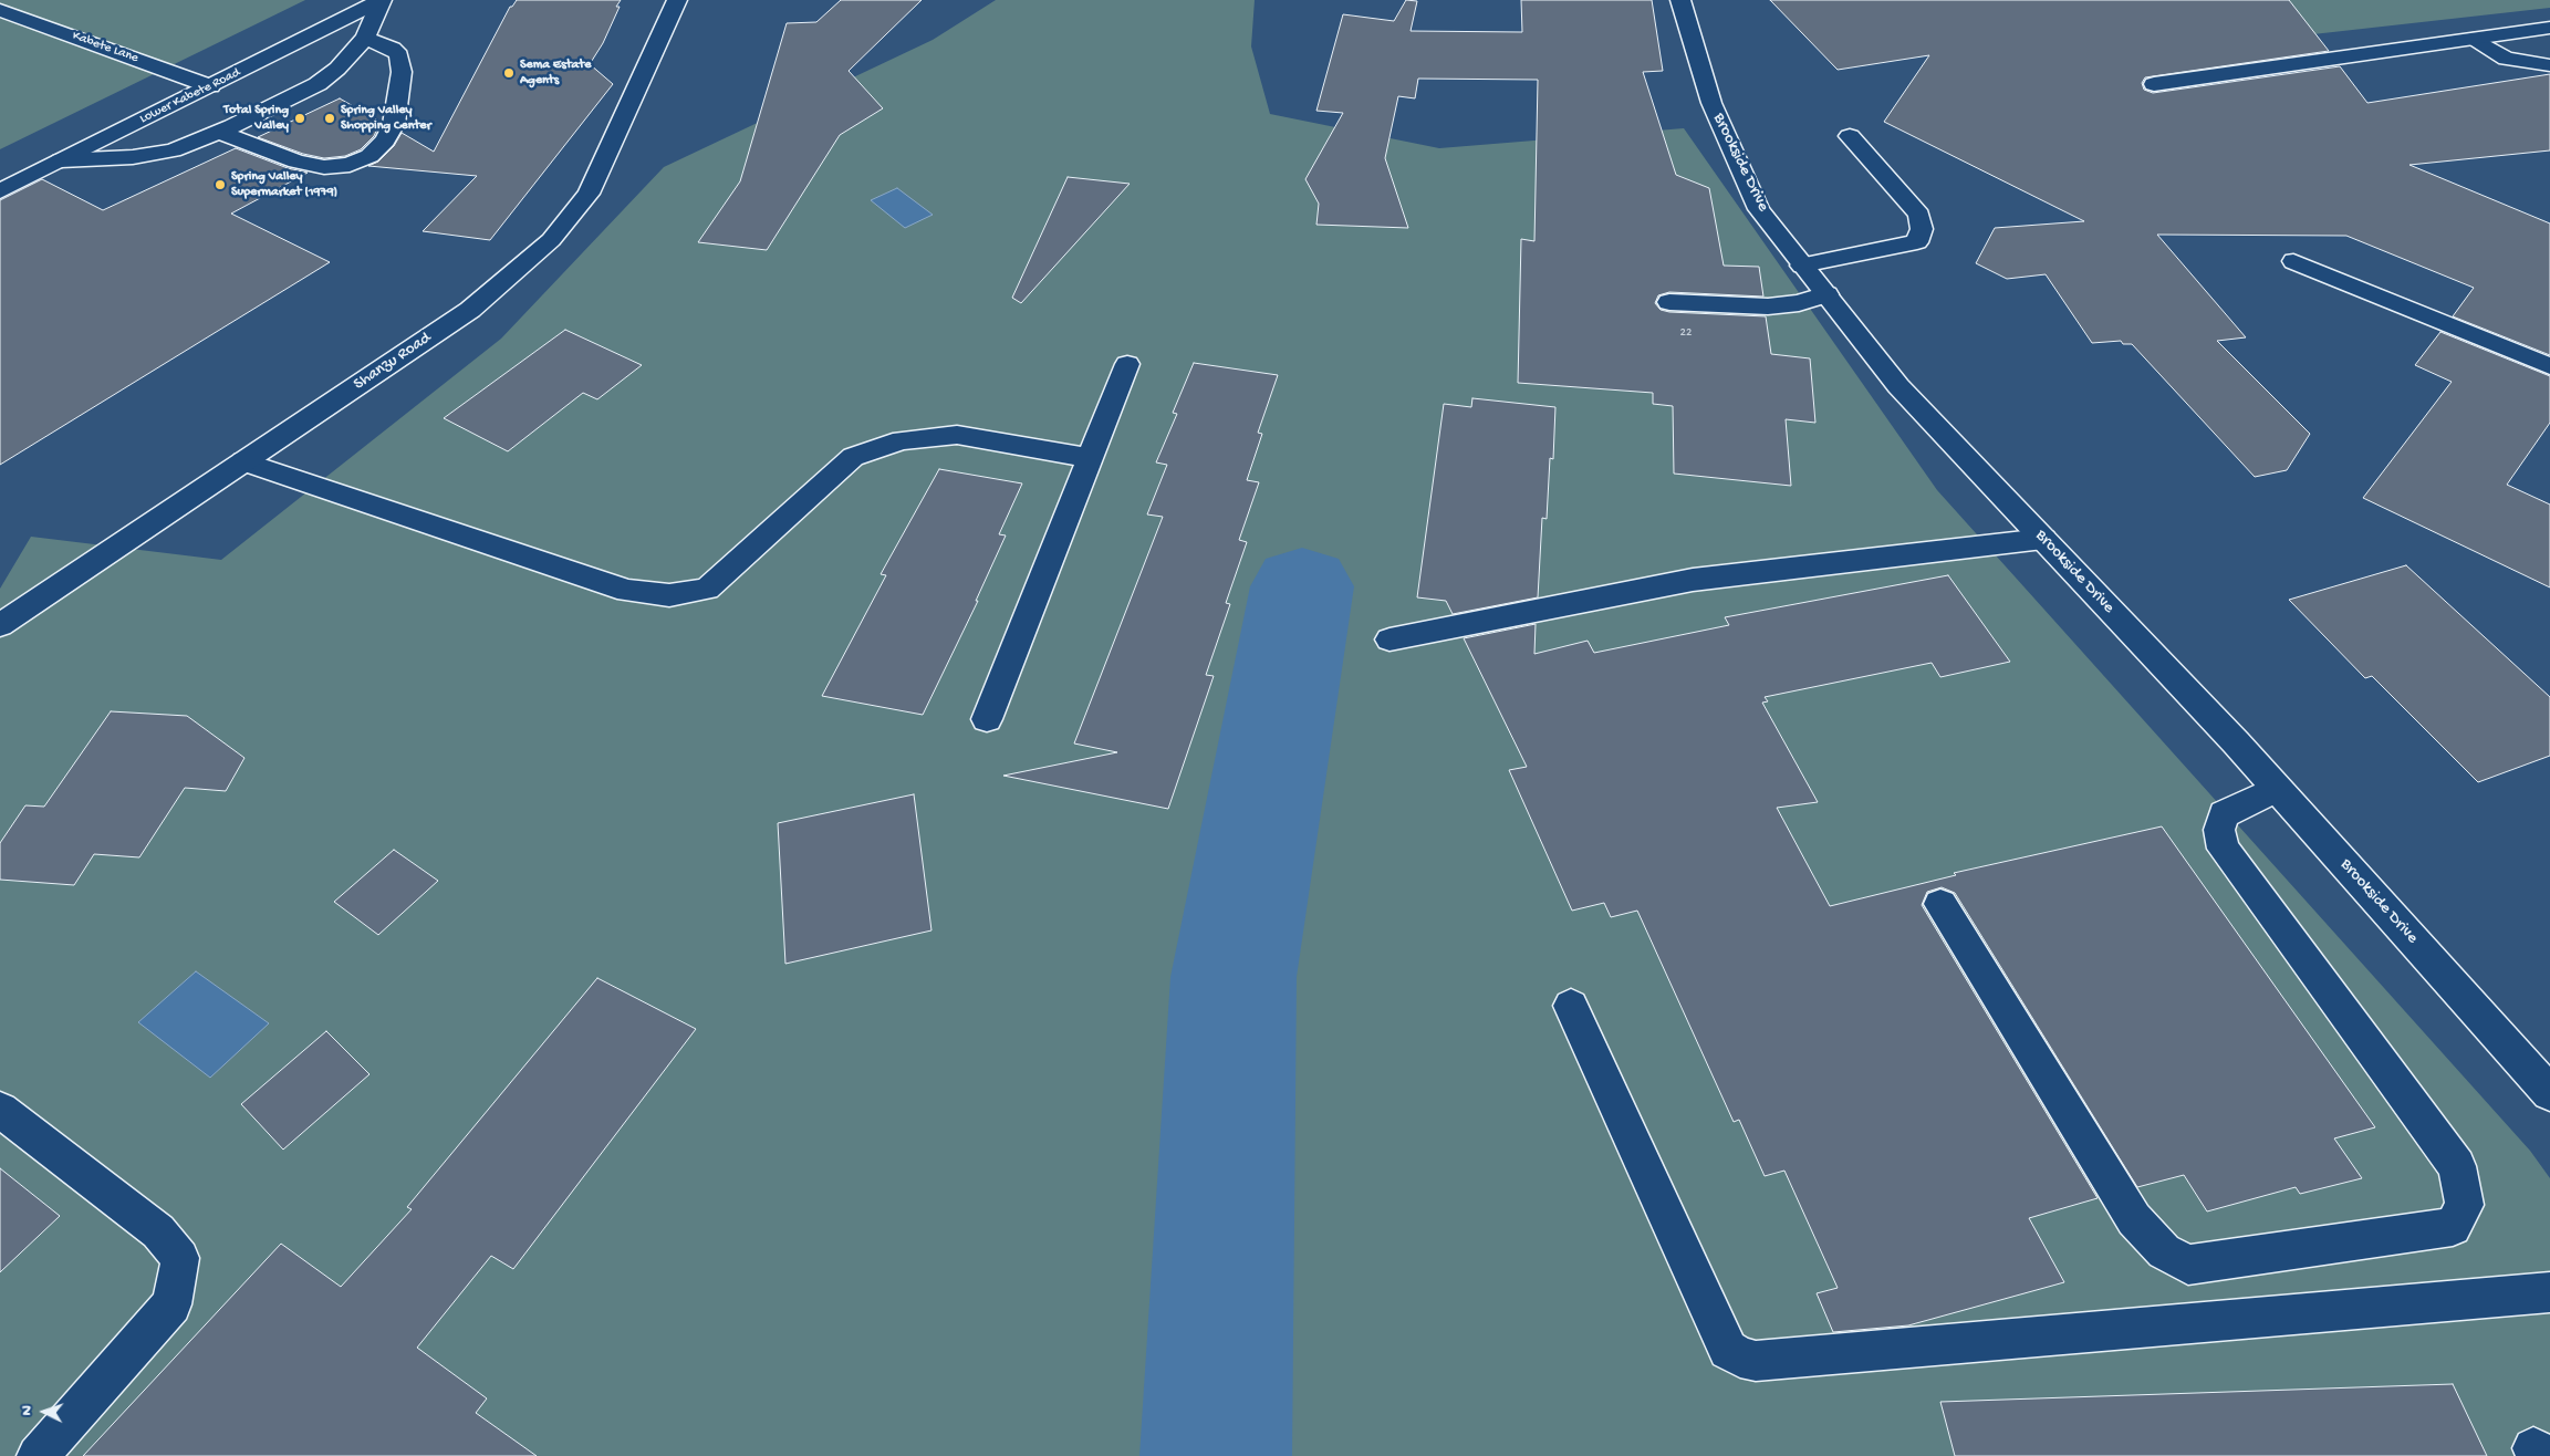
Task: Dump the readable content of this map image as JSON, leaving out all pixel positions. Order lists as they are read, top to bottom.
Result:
{
  "streets": {
    "street": [
      "Kabete Lane",
      "Lower Kabete Road",
      "Brookside Drive",
      "Shanzu Road"
    ]
  },
  "crossings": [
    ["Kabete Lane", "Lower Kabete Road"]
  ],
  "places": [
    "Sema Estate Agents",
    "Total Spring Valley",
    "Spring Valley Shopping Center",
    "Spring Valley Supermarket (1979)"
  ],
  "house_numbers": ["22"],
  "north": "left"
}
